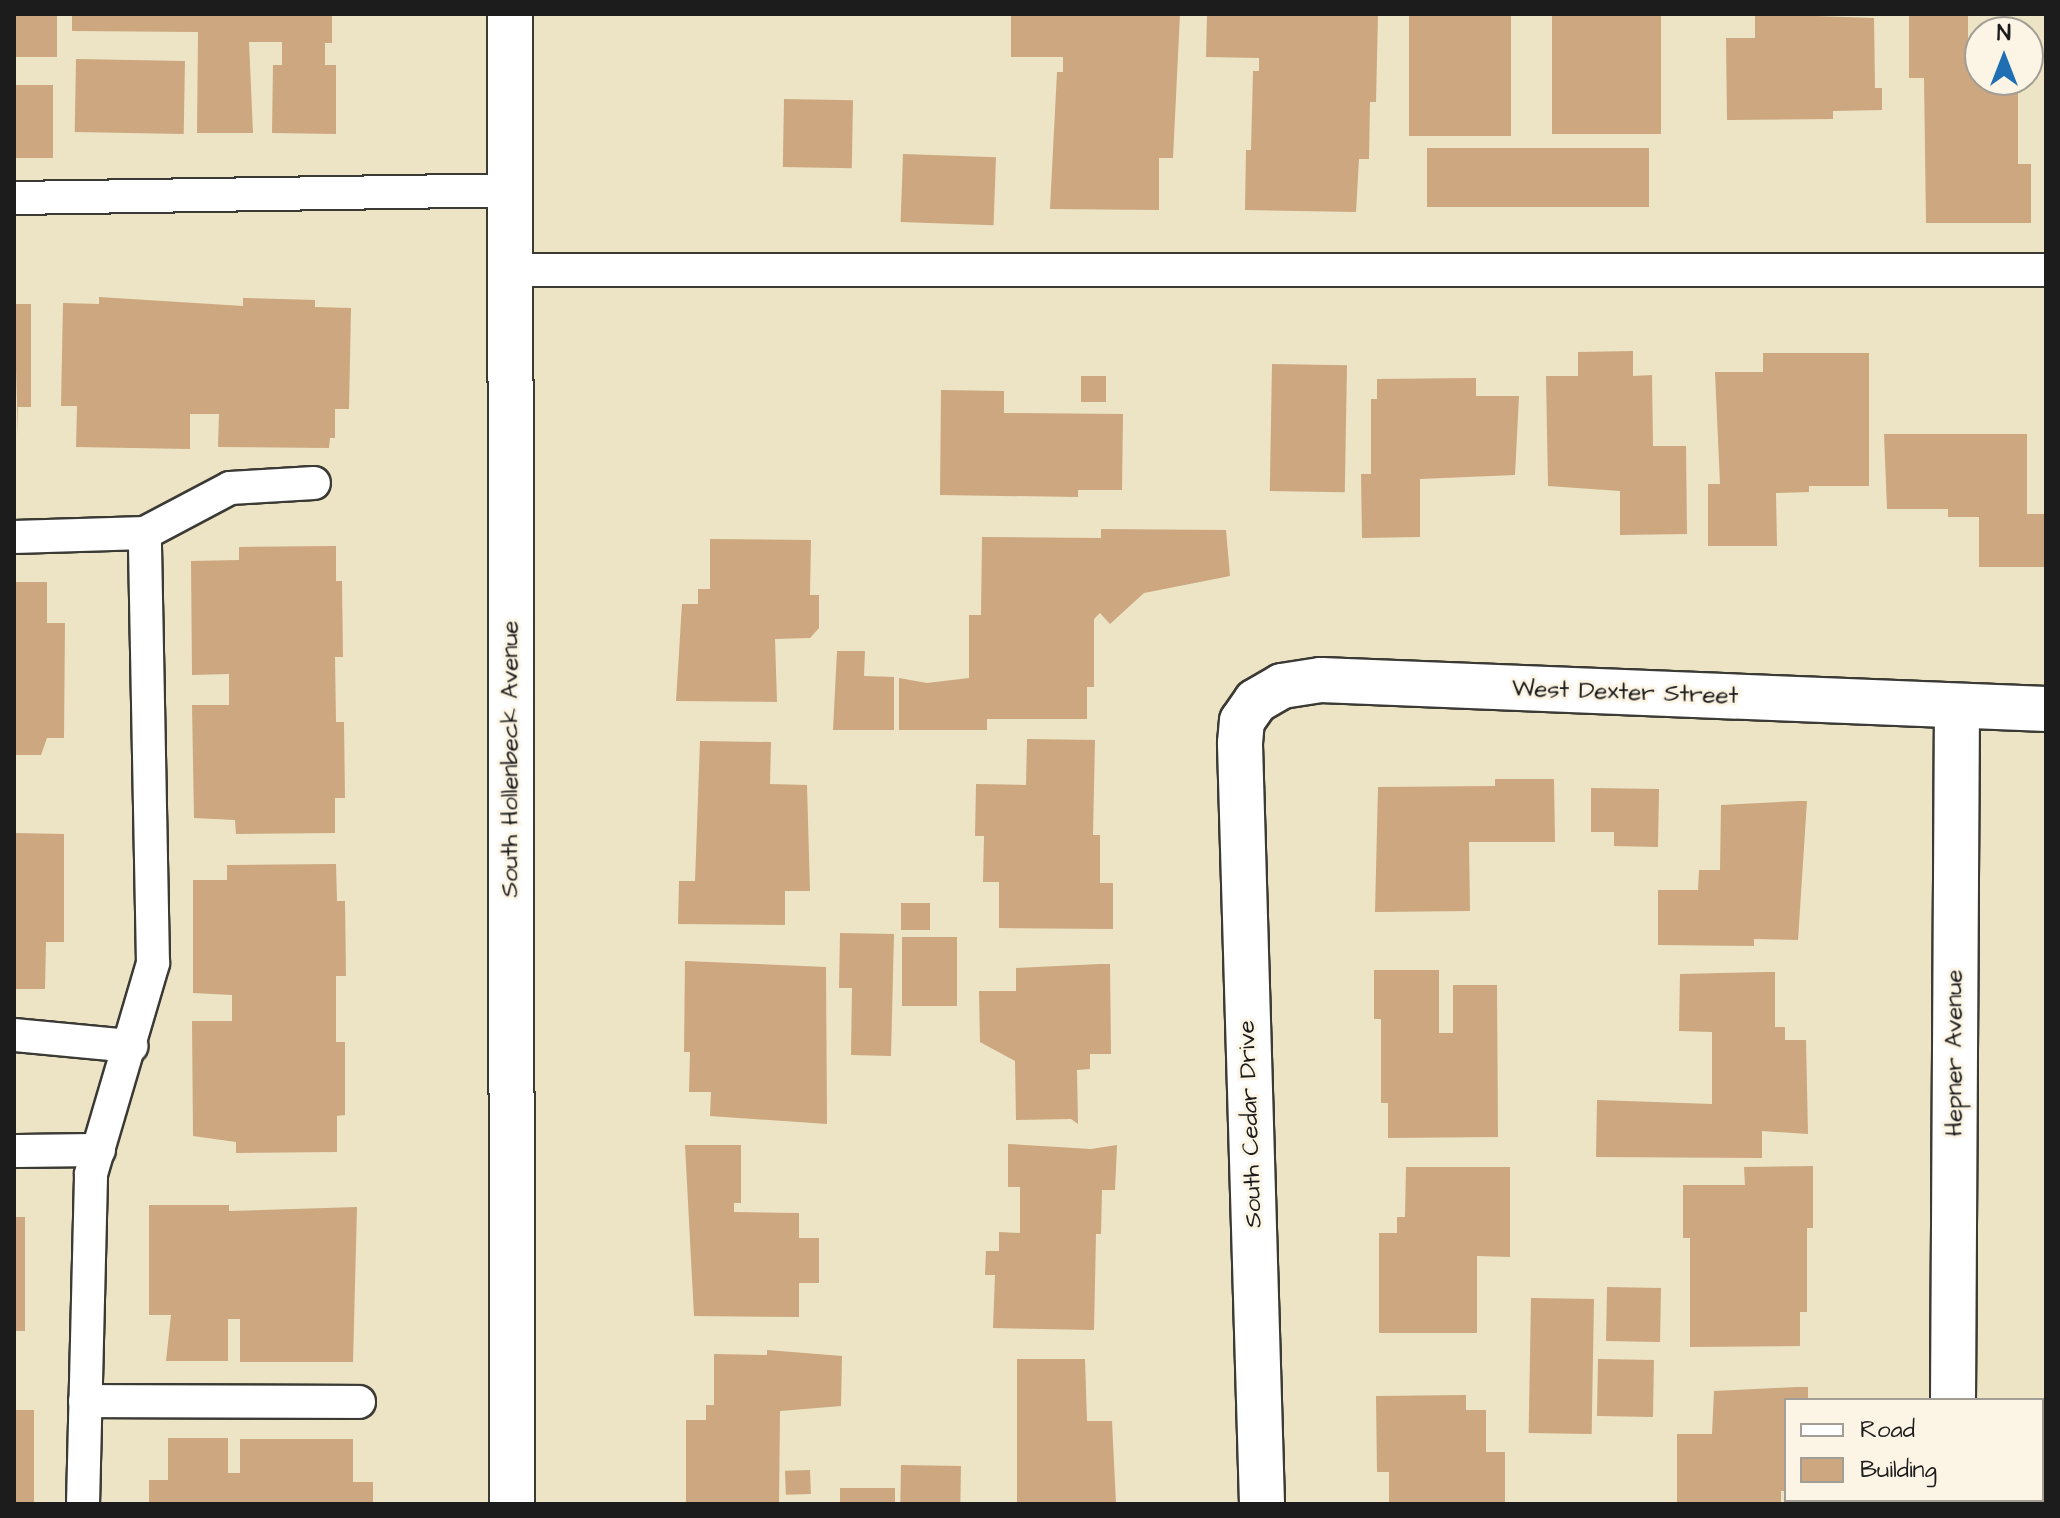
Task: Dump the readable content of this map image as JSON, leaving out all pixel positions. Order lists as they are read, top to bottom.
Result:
{
  "streets": {
    "street": [
      "West Dexter Street",
      "South Hollenbeck Avenue",
      "Hepner Avenue",
      "South Cedar Drive"
    ]
  },
  "crossings": [
    ["West Dexter Street", "Hepner Avenue"],
    ["West Dexter Street", "South Cedar Drive"]
  ],
  "legend": ["Road", "Building"],
  "north": "top"
}
